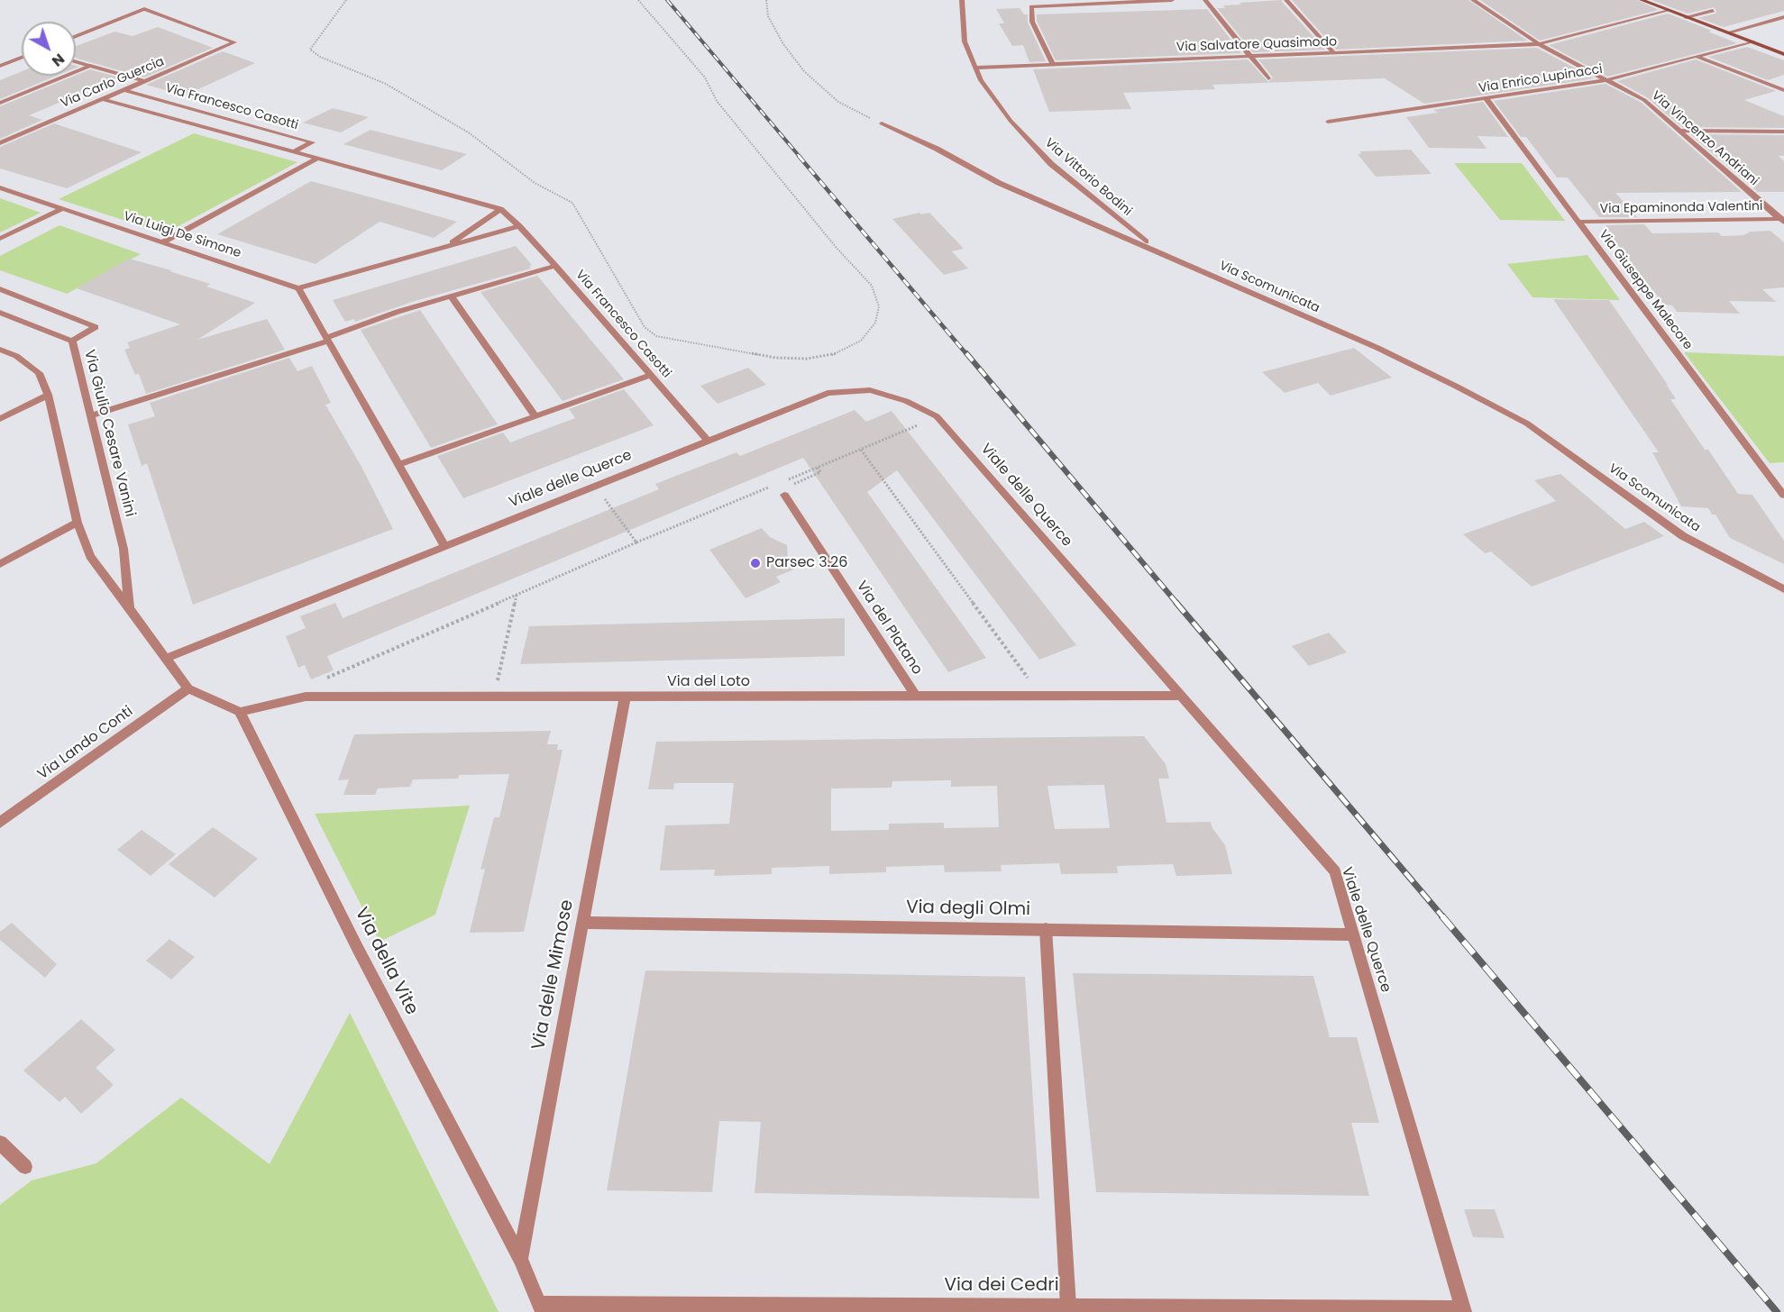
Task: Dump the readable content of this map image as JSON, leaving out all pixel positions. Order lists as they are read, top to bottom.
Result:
{
  "streets": {
    "street": [
      "Via Salvatore Quasimodo",
      "Via Enrico Lupinacci",
      "Via Carlo Guercia",
      "Via Francesco Casotti",
      "Via Vincenzo Andriani",
      "Via Vittorio Bodini",
      "Via Epaminonda Valentini",
      "Via Luigi De Simone",
      "Via Scomunicata",
      "Via Giuseppe Malecore",
      "Via Giulio Cesare Vanini",
      "Viale delle Querce",
      "Via del Platano",
      "Via del Loto",
      "Via Lando Conti",
      "Via degli Olmi",
      "Via della Vite",
      "Via delle Mimose",
      "Via dei Cedri"
    ]
  },
  "crossings": [
    ["Via Salvatore Quasimodo", "Via Vincenzo Andriani"],
    ["Via Salvatore Quasimodo", "Via Vittorio Bodini"],
    ["Via Enrico Lupinacci", "Via Vincenzo Andriani"],
    ["Via Enrico Lupinacci", "Via Giuseppe Malecore"],
    ["Via Carlo Guercia", "Via Francesco Casotti"],
    ["Via Francesco Casotti", "Viale delle Querce"],
    ["Via Vincenzo Andriani", "Via Epaminonda Valentini"],
    ["Via Vittorio Bodini", "Via Scomunicata"],
    ["Via Epaminonda Valentini", "Via Giuseppe Malecore"],
    ["Viale delle Querce", "Via del Loto"],
    ["Viale delle Querce", "Via degli Olmi"],
    ["Viale delle Querce", "Via dei Cedri"],
    ["Via del Platano", "Via del Loto"],
    ["Via del Loto", "Via della Vite"],
    ["Via del Loto", "Via delle Mimose"],
    ["Via degli Olmi", "Via delle Mimose"],
    ["Via della Vite", "Via delle Mimose"],
    ["Via della Vite", "Via dei Cedri"]
  ],
  "places": ["Parsec 3.26"],
  "north": "bottom right"
}
